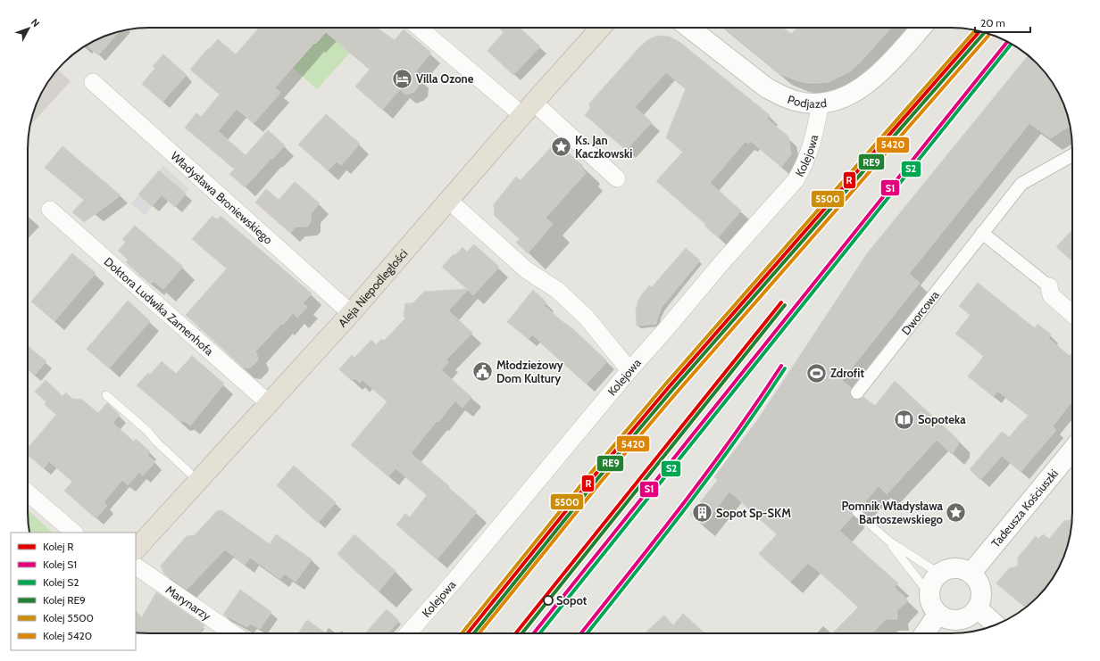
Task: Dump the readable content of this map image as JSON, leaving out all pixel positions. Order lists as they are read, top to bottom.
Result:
{
  "streets": {
    "main road": ["Aleja Niepodległości"],
    "street": [
      "Podjazd",
      "Kolejowa",
      "Władysława Broniewskiego",
      "Doktora Ludwika Zamenhofa",
      "Dworcowa",
      "Tadeusza Kościuszki",
      "Marynarzy"
    ]
  },
  "crossings": [
    ["Podjazd", "Kolejowa"],
    ["Władysława Broniewskiego", "Aleja Niepodległości"],
    ["Aleja Niepodległości", "Doktora Ludwika Zamenhofa"]
  ],
  "places": {
    "hotel": ["Villa Ozone"],
    "place": ["Ks. Jan Kaczkowski", "Pomnik Władysława Bartoszewskiego"],
    "public building": ["Młodzieżowy Dom Kultury"],
    "sports": ["Zdrofit"],
    "library": ["Sopoteka"],
    "building": ["Sopot Sp-SKM"],
    "other": ["Sopot"]
  },
  "lines": [
    "rail line 5500",
    "rail line R",
    "rail line RE9",
    "rail line 5420",
    "rail line S1",
    "rail line S2"
  ],
  "legend": [
    "Kolej R",
    "Kolej S1",
    "Kolej S2",
    "Kolej RE9",
    "Kolej 5500",
    "Kolej 5420"
  ],
  "scale_bar": "20 m",
  "north": "top right"
}
